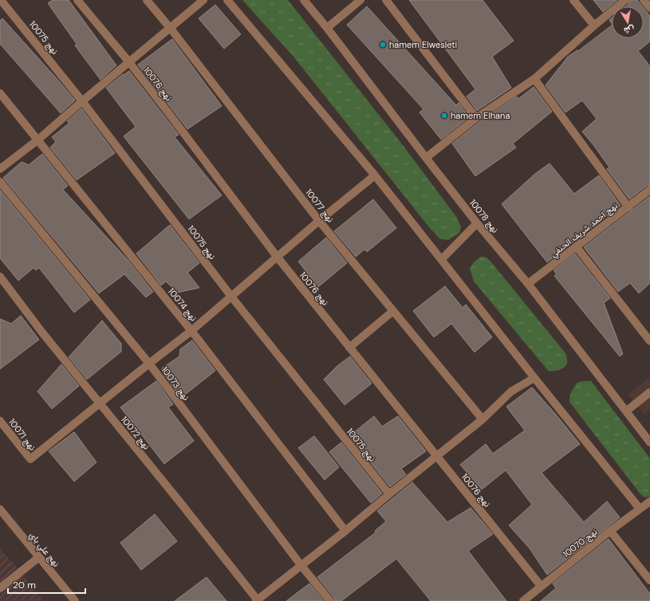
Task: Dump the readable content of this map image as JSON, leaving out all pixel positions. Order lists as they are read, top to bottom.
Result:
{
  "streets": {
    "street": [
      "نهج 10075",
      "نهج 10076",
      "نهج 10077",
      "نهج 10078",
      "نهج احمد شريف الحنفي",
      "نهج 10074",
      "نهج 10073",
      "نهج 10072",
      "نهج 10071",
      "نهج 10070",
      "نهج علي باي"
    ]
  },
  "crossings": [
    ["نهج 10076", "نهج 10070"],
    ["نهج 10078", "نهج احمد شريف الحنفي"],
    ["نهج 10072", "نهج 10071"]
  ],
  "places": ["hamem Elwesleti", "hamem Elhana"],
  "scale_bar": "20 m",
  "north": "bottom"
}
